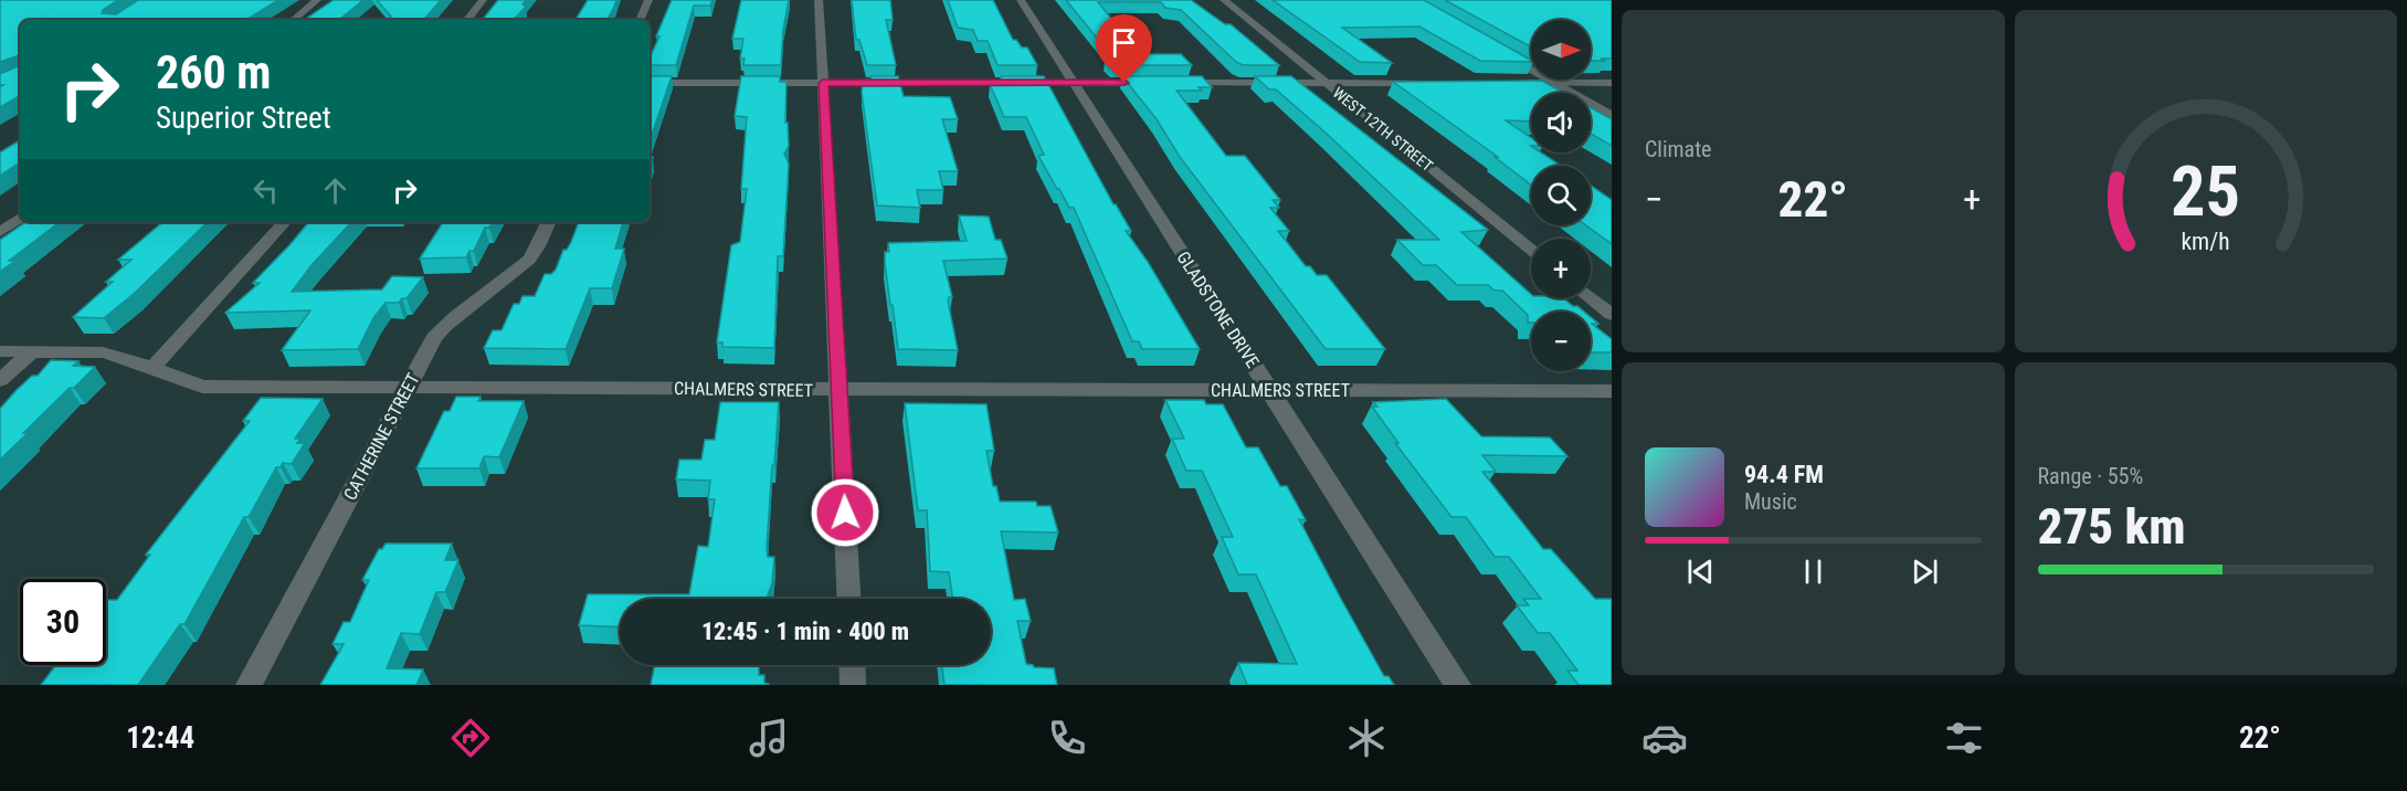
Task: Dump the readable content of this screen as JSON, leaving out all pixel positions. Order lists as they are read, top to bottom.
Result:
{
  "streets": {
    "street": [
      "WEST 12TH STREET",
      "GLADSTONE DRIVE",
      "CHALMERS STREET",
      "CATHERINE STREET"
    ]
  },
  "crossings": [
    ["GLADSTONE DRIVE", "CHALMERS STREET"],
    ["CHALMERS STREET", "CATHERINE STREET"]
  ],
  "north": "right",
  "page": {
    "tile": [
      "Climate",
      ["Range · 55%", "275 km"]
    ],
    "map_buttons": ["+", "−"],
    "turn": ["260 m", "Superior Street"],
    "heat": ["−", "22°", "+"],
    "song": ["94.4 FM", "Music"],
    "limit": "30",
    "trip": "12:45 · 1 min · 400 m",
    "tabs": ["12:44", "22°"],
    "gauge": ["25", "km/h"]
  }
}
